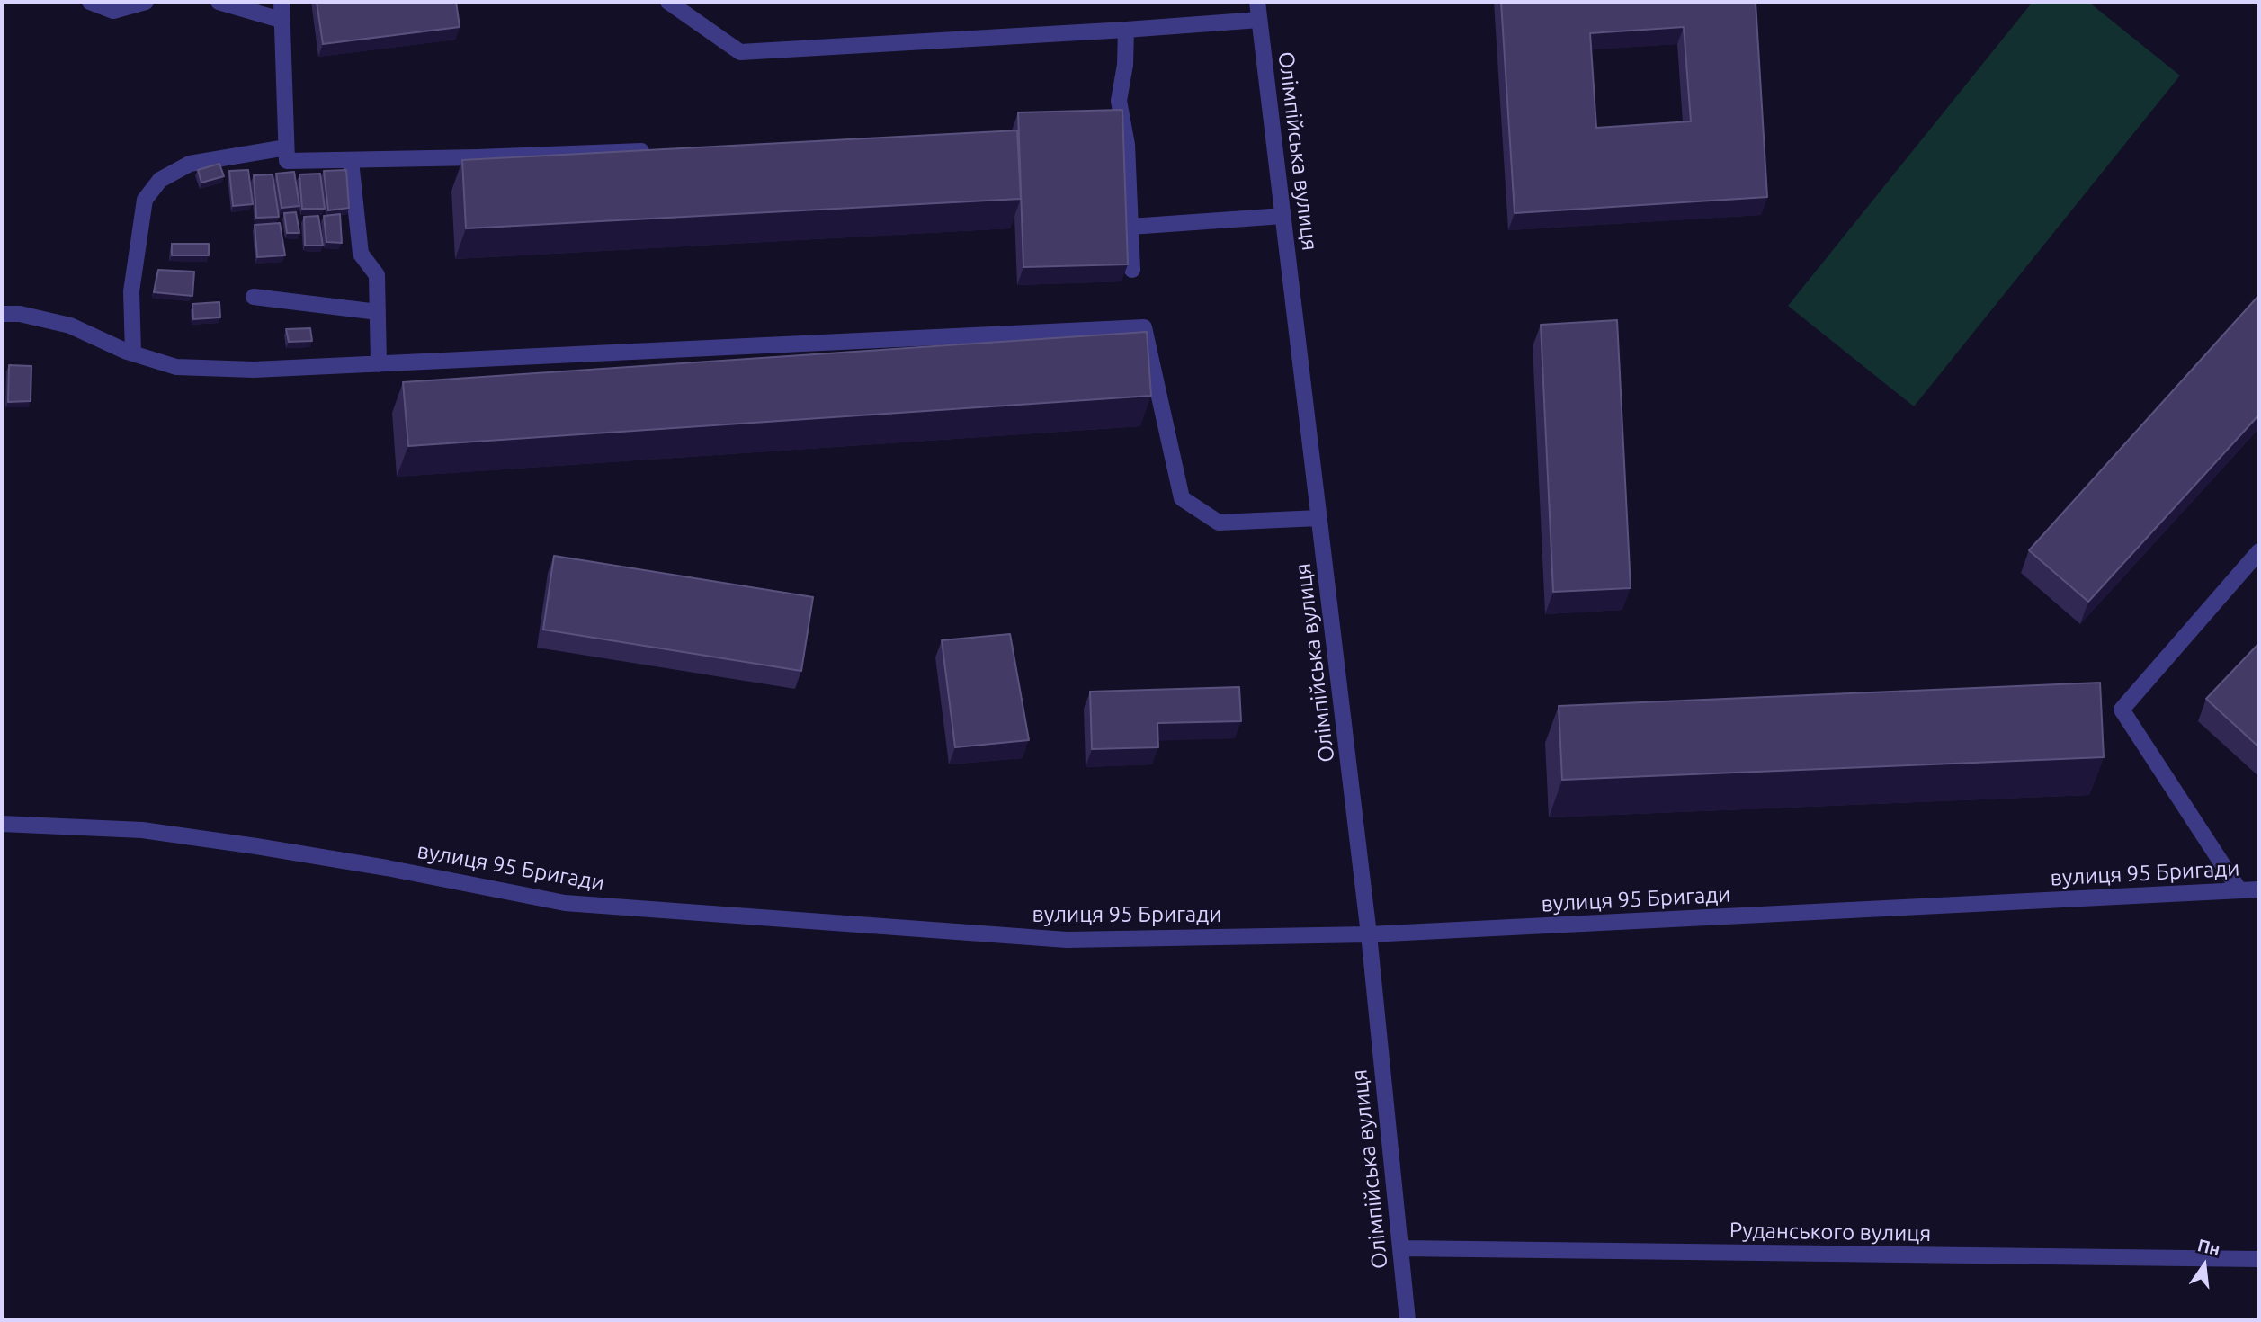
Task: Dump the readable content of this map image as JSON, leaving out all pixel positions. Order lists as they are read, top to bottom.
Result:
{
  "streets": {
    "street": ["Олімпійська вулиця", "вулиця 95 Бригади", "Руданського вулиця"]
  },
  "crossings": [
    ["Олімпійська вулиця", "вулиця 95 Бригади"],
    ["Олімпійська вулиця", "Руданського вулиця"]
  ],
  "north": "top"
}
